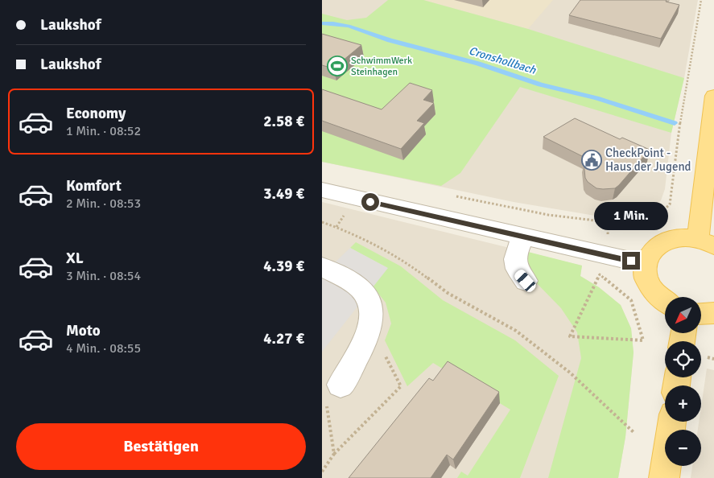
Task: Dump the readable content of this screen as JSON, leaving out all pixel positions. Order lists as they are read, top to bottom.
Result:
{
  "water": ["Cronshollbach"],
  "places": {
    "sports": ["SchwimmWerk Steinhagen"],
    "public building": ["CheckPoint - Haus der Jugend"]
  },
  "north": "bottom left",
  "page": {
    "banner": ["Laukshof", "Laukshof"],
    "list": [
      {
        "name": "Economy",
        "note": "1 Min. · 08:52",
        "value": "2.58 €"
      },
      {
        "name": "Komfort",
        "note": "2 Min. · 08:53",
        "value": "3.49 €"
      },
      {
        "name": "XL",
        "note": "3 Min. · 08:54",
        "value": "4.39 €"
      },
      {
        "name": "Moto",
        "note": "4 Min. · 08:55",
        "value": "4.27 €"
      }
    ],
    "bubble": "1 Min.",
    "map_buttons": ["+", "−"],
    "buttons": "Bestätigen"
  }
}
